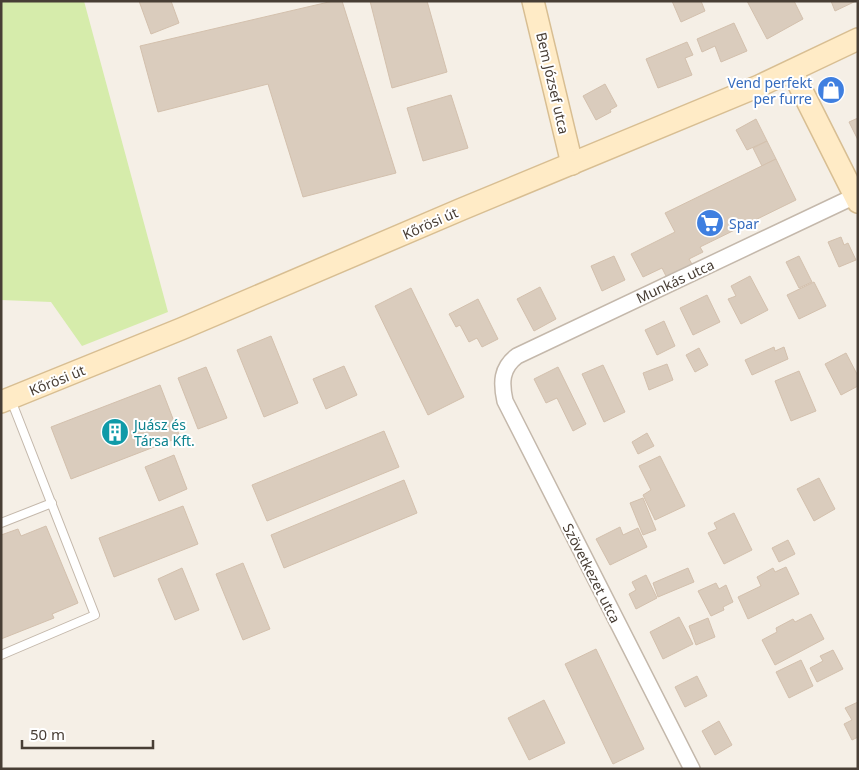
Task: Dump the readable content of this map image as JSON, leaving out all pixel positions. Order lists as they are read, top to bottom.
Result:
{
  "streets": {
    "main road": ["Bem József utca", "Kőrösi út"],
    "street": ["Munkás utca", "Szövetkezet utca"]
  },
  "crossings": [
    ["Bem József utca", "Kőrösi út"],
    ["Munkás utca", "Szövetkezet utca"]
  ],
  "places": {
    "shop": ["Vend perfekt per furre"],
    "supermarket": ["Spar"],
    "building": ["Juász és Társa Kft."]
  },
  "scale_bar": "50 m"
}
